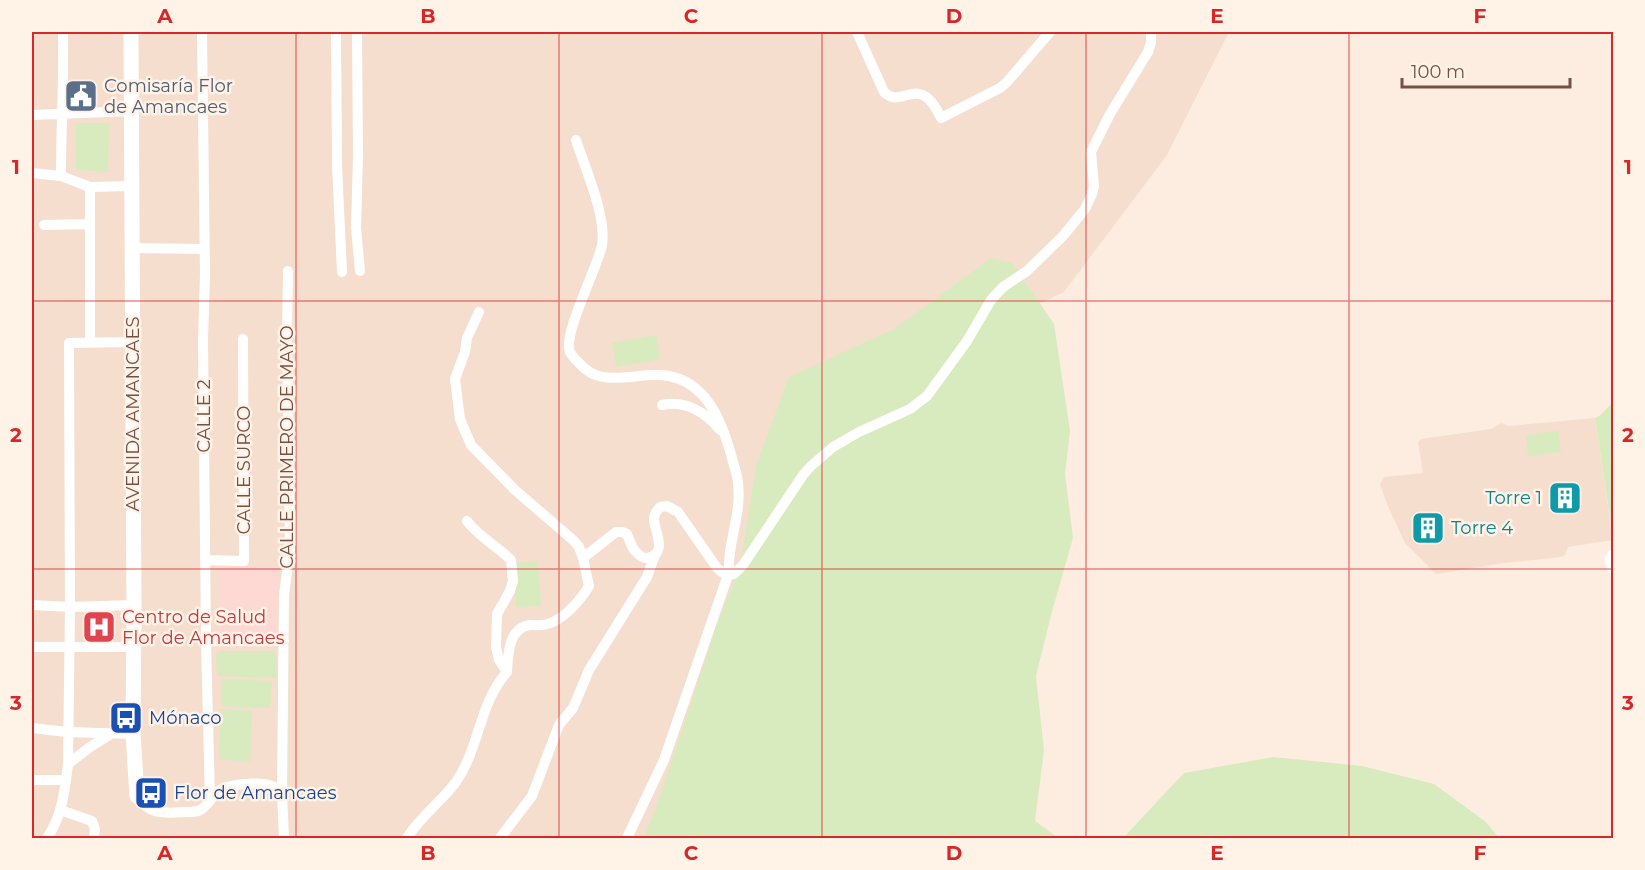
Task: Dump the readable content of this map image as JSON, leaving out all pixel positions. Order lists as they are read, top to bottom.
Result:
{
  "streets": {
    "street": [
      "AVENIDA AMANCAES",
      "CALLE 2",
      "CALLE PRIMERO DE MAYO",
      "CALLE SURCO"
    ]
  },
  "crossings": [
    ["CALLE 2", "CALLE SURCO"]
  ],
  "places": {
    "public building": ["Comisaría Flor de Amancaes"],
    "building": ["Torre 1", "Torre 4"],
    "hospital": ["Centro de Salud Flor de Amancaes"],
    "bus stop": ["Mónaco", "Flor de Amancaes"]
  },
  "scale_bar": "100 m",
  "grid": {
    "columns": [
      "A",
      "B",
      "C",
      "D",
      "E",
      "F"
    ],
    "rows": ["1", "2", "3"]
  }
}
